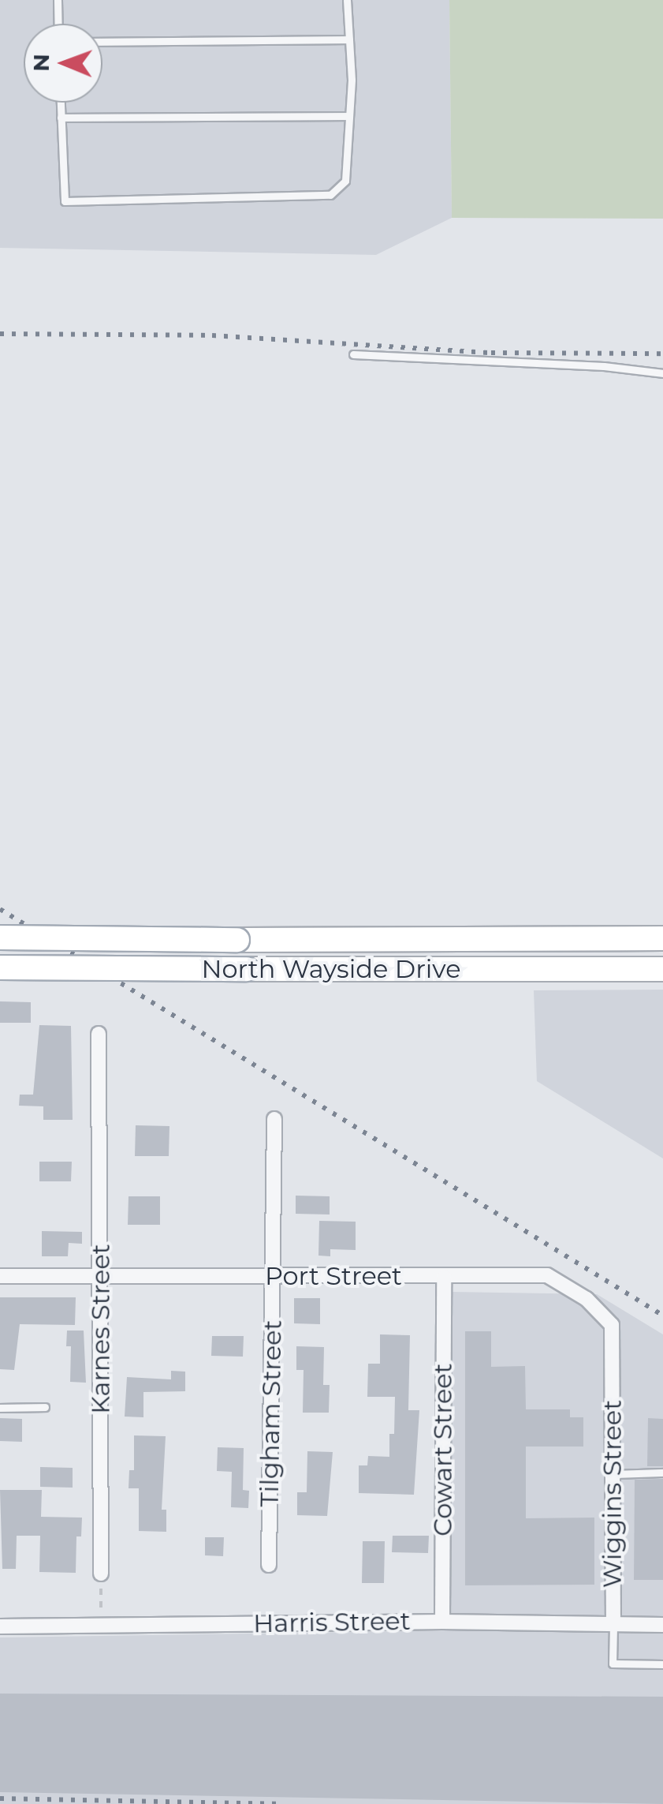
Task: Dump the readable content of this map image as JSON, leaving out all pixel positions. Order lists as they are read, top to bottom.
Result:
{
  "streets": {
    "main road": ["North Wayside Drive"],
    "street": [
      "Port Street",
      "Karnes Street",
      "Tilgham Street",
      "Cowart Street",
      "Wiggins Street",
      "Harris Street"
    ]
  },
  "crossings": [
    ["Port Street", "Karnes Street"],
    ["Port Street", "Tilgham Street"],
    ["Port Street", "Cowart Street"],
    ["Port Street", "Wiggins Street"],
    ["Cowart Street", "Harris Street"],
    ["Wiggins Street", "Harris Street"]
  ],
  "north": "left"
}
